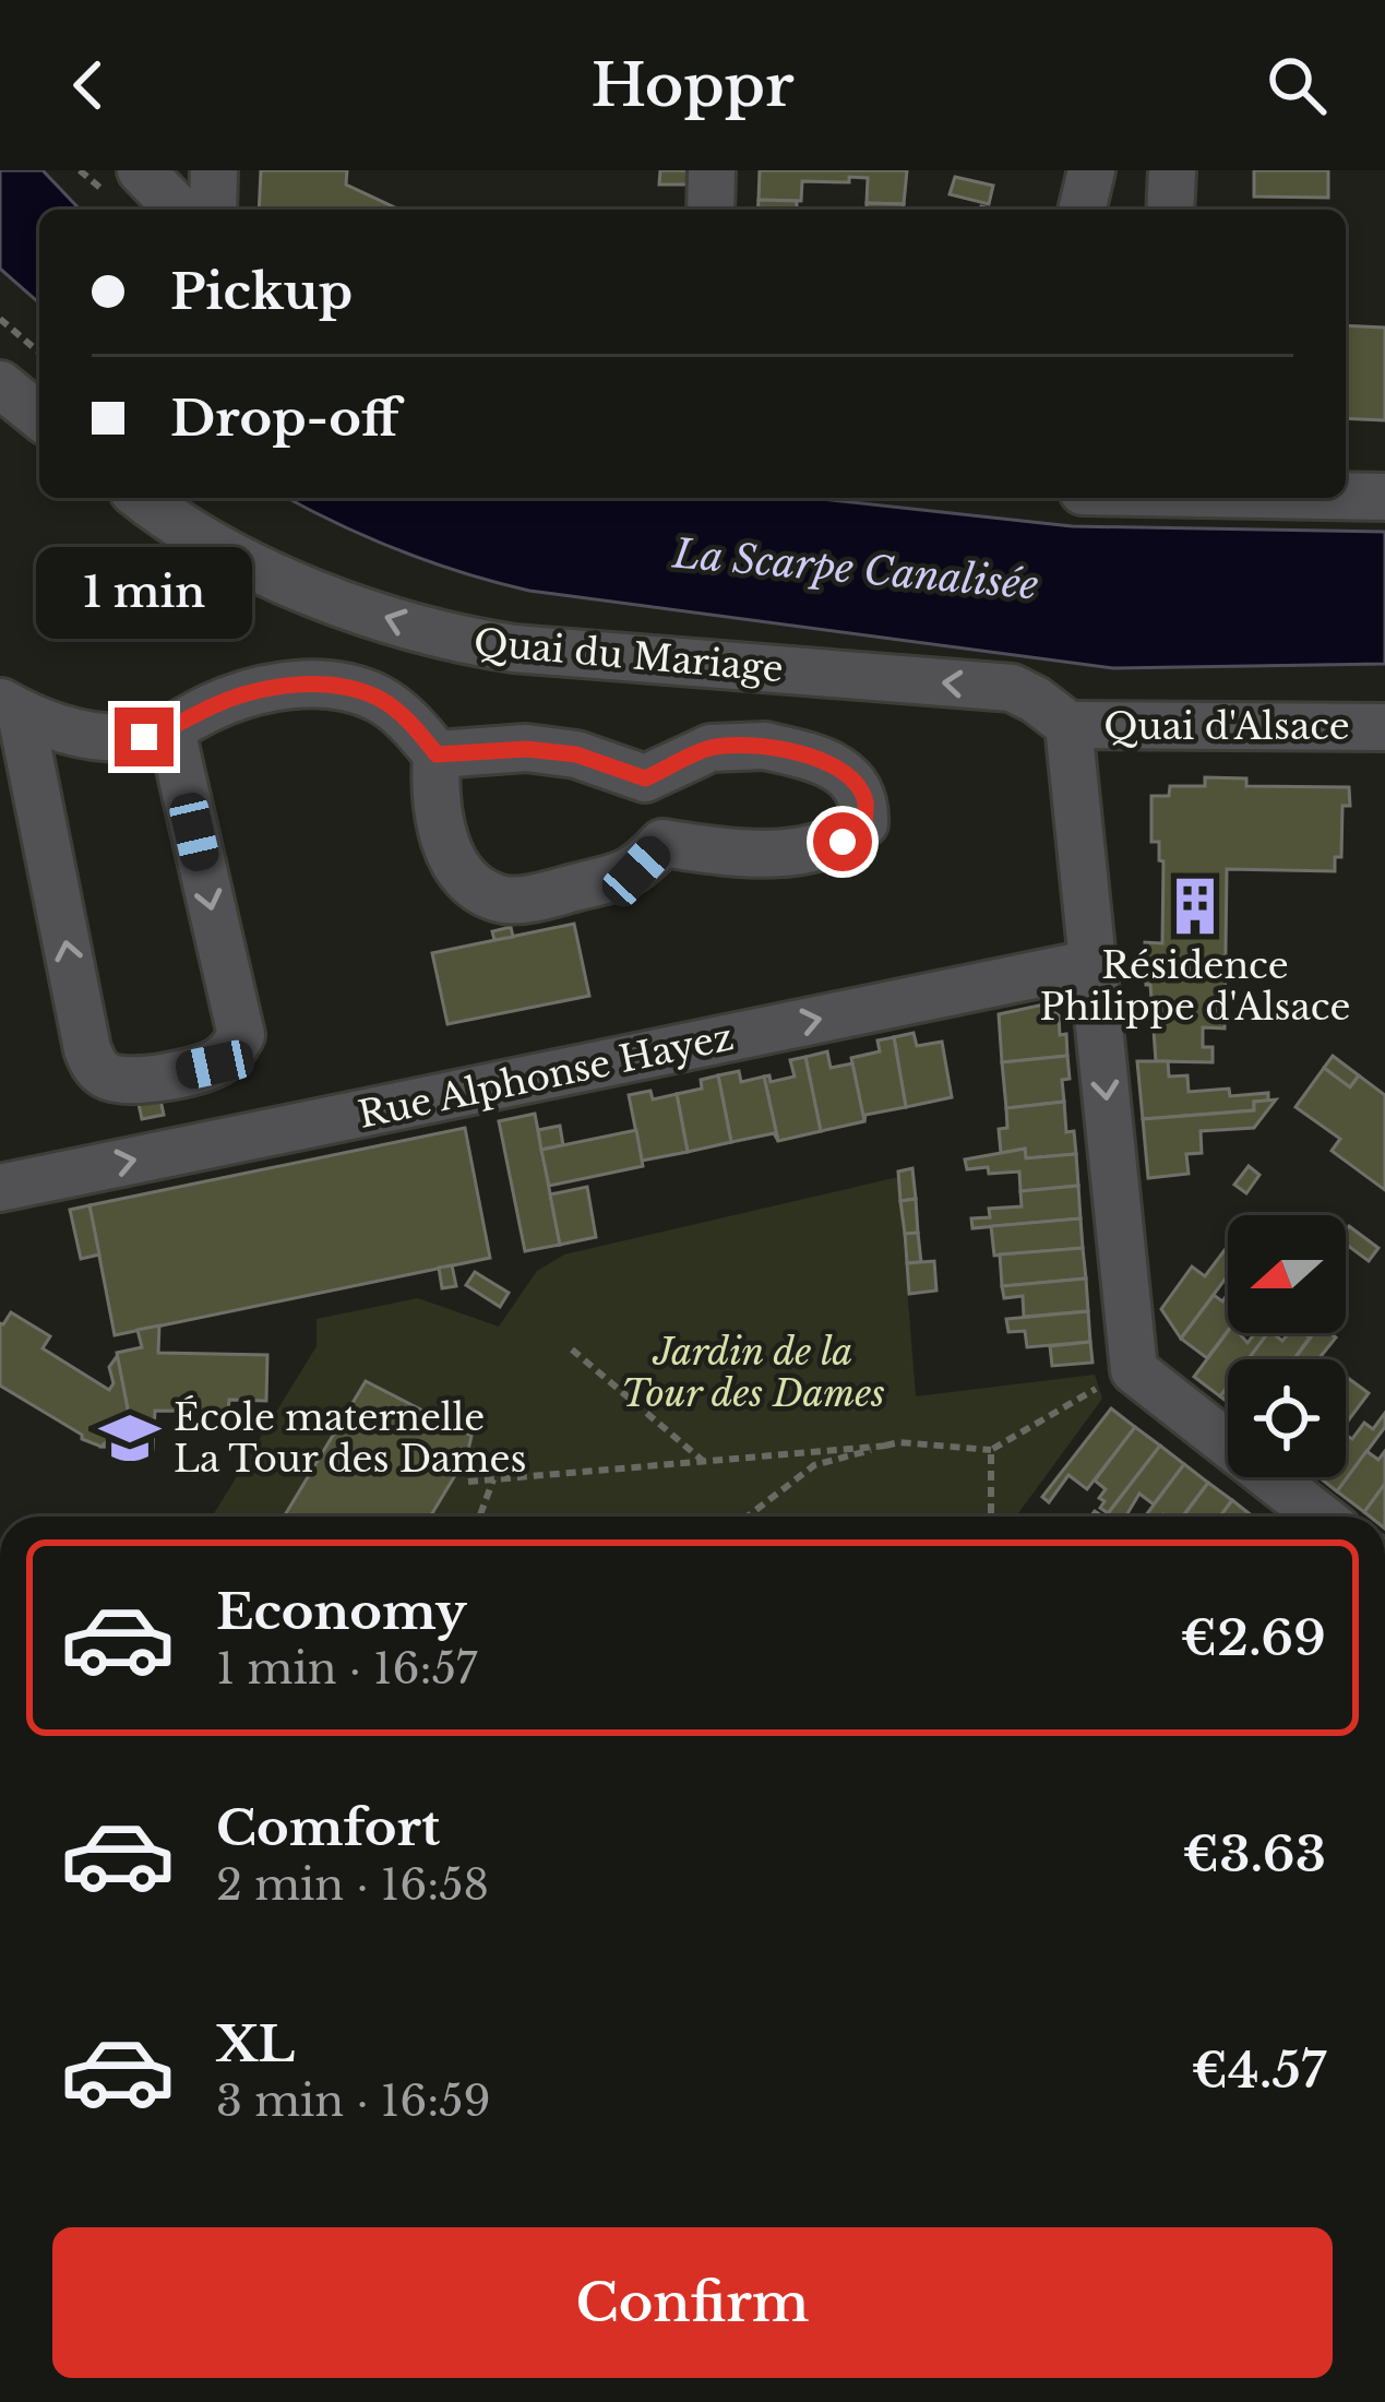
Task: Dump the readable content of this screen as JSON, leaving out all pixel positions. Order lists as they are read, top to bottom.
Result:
{
  "streets": {
    "street": ["Quai du Mariage", "Quai d'Alsace", "Rue Alphonse Hayez"]
  },
  "crossings": [
    ["Quai du Mariage", "Quai d'Alsace"]
  ],
  "one_way": ["Rue Alphonse Hayez"],
  "water": ["La Scarpe Canalisée"],
  "parks": ["Jardin de la Tour des Dames"],
  "places": {
    "building": ["Résidence Philippe d'Alsace"],
    "school or university": ["École maternelle La Tour des Dames"]
  },
  "north": "left",
  "page": {
    "header": "Hoppr",
    "banner": ["Pickup", "Drop-off"],
    "bubble": "1 min",
    "list": [
      {
        "name": "Economy",
        "note": "1 min · 16:57",
        "value": "€2.69"
      },
      {
        "name": "Comfort",
        "note": "2 min · 16:58",
        "value": "€3.63"
      },
      {
        "name": "XL",
        "note": "3 min · 16:59",
        "value": "€4.57"
      }
    ],
    "buttons": "Confirm"
  }
}
